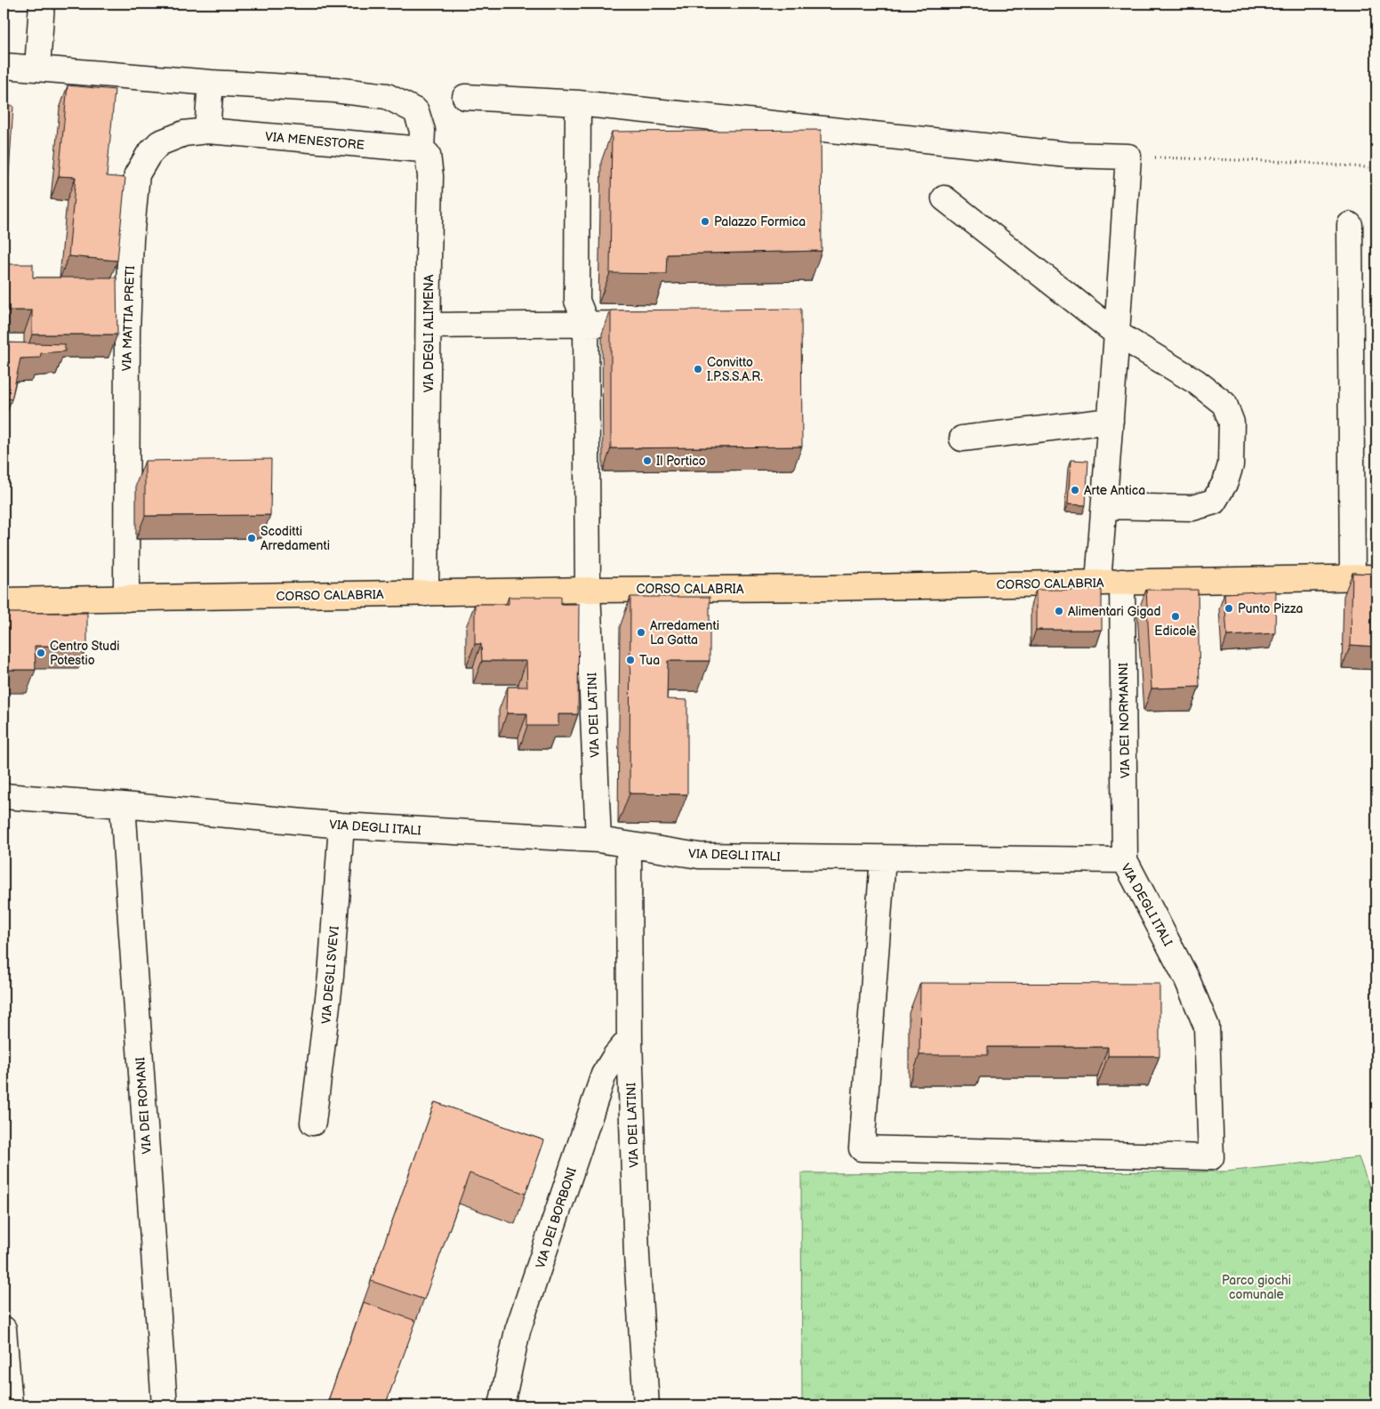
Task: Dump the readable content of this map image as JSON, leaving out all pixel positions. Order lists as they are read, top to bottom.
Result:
{
  "streets": {
    "main road": ["CORSO CALABRIA"],
    "street": [
      "VIA MENESTORE",
      "VIA MATTIA PRETI",
      "VIA DEGLI ALIMENA",
      "VIA DEI LATINI",
      "VIA DEI NORMANNI",
      "VIA DEGLI ITALI",
      "VIA DEGLI SVEVI",
      "VIA DEI ROMANI",
      "VIA DEI BORBONI"
    ]
  },
  "crossings": [
    ["VIA MENESTORE", "VIA MATTIA PRETI"],
    ["VIA MENESTORE", "VIA DEGLI ALIMENA"],
    ["VIA MATTIA PRETI", "CORSO CALABRIA"],
    ["VIA DEGLI ALIMENA", "CORSO CALABRIA"],
    ["CORSO CALABRIA", "VIA DEI LATINI"],
    ["CORSO CALABRIA", "VIA DEI NORMANNI"],
    ["VIA DEI LATINI", "VIA DEGLI ITALI"],
    ["VIA DEI LATINI", "VIA DEI BORBONI"],
    ["VIA DEI NORMANNI", "VIA DEGLI ITALI"],
    ["VIA DEGLI ITALI", "VIA DEGLI SVEVI"],
    ["VIA DEGLI ITALI", "VIA DEI ROMANI"]
  ],
  "parks": ["Parco giochi comunale"],
  "places": [
    "Palazzo Formica",
    "Convitto I.P.S.S.A.R.",
    "Il Portico",
    "Arte Antica",
    "Scoditti Arredamenti",
    "Punto Pizza",
    "Alimentari Gigad",
    "Edicolè",
    "Arredamenti La Gatta",
    "Centro Studi Potestio",
    "Tua"
  ]
}
